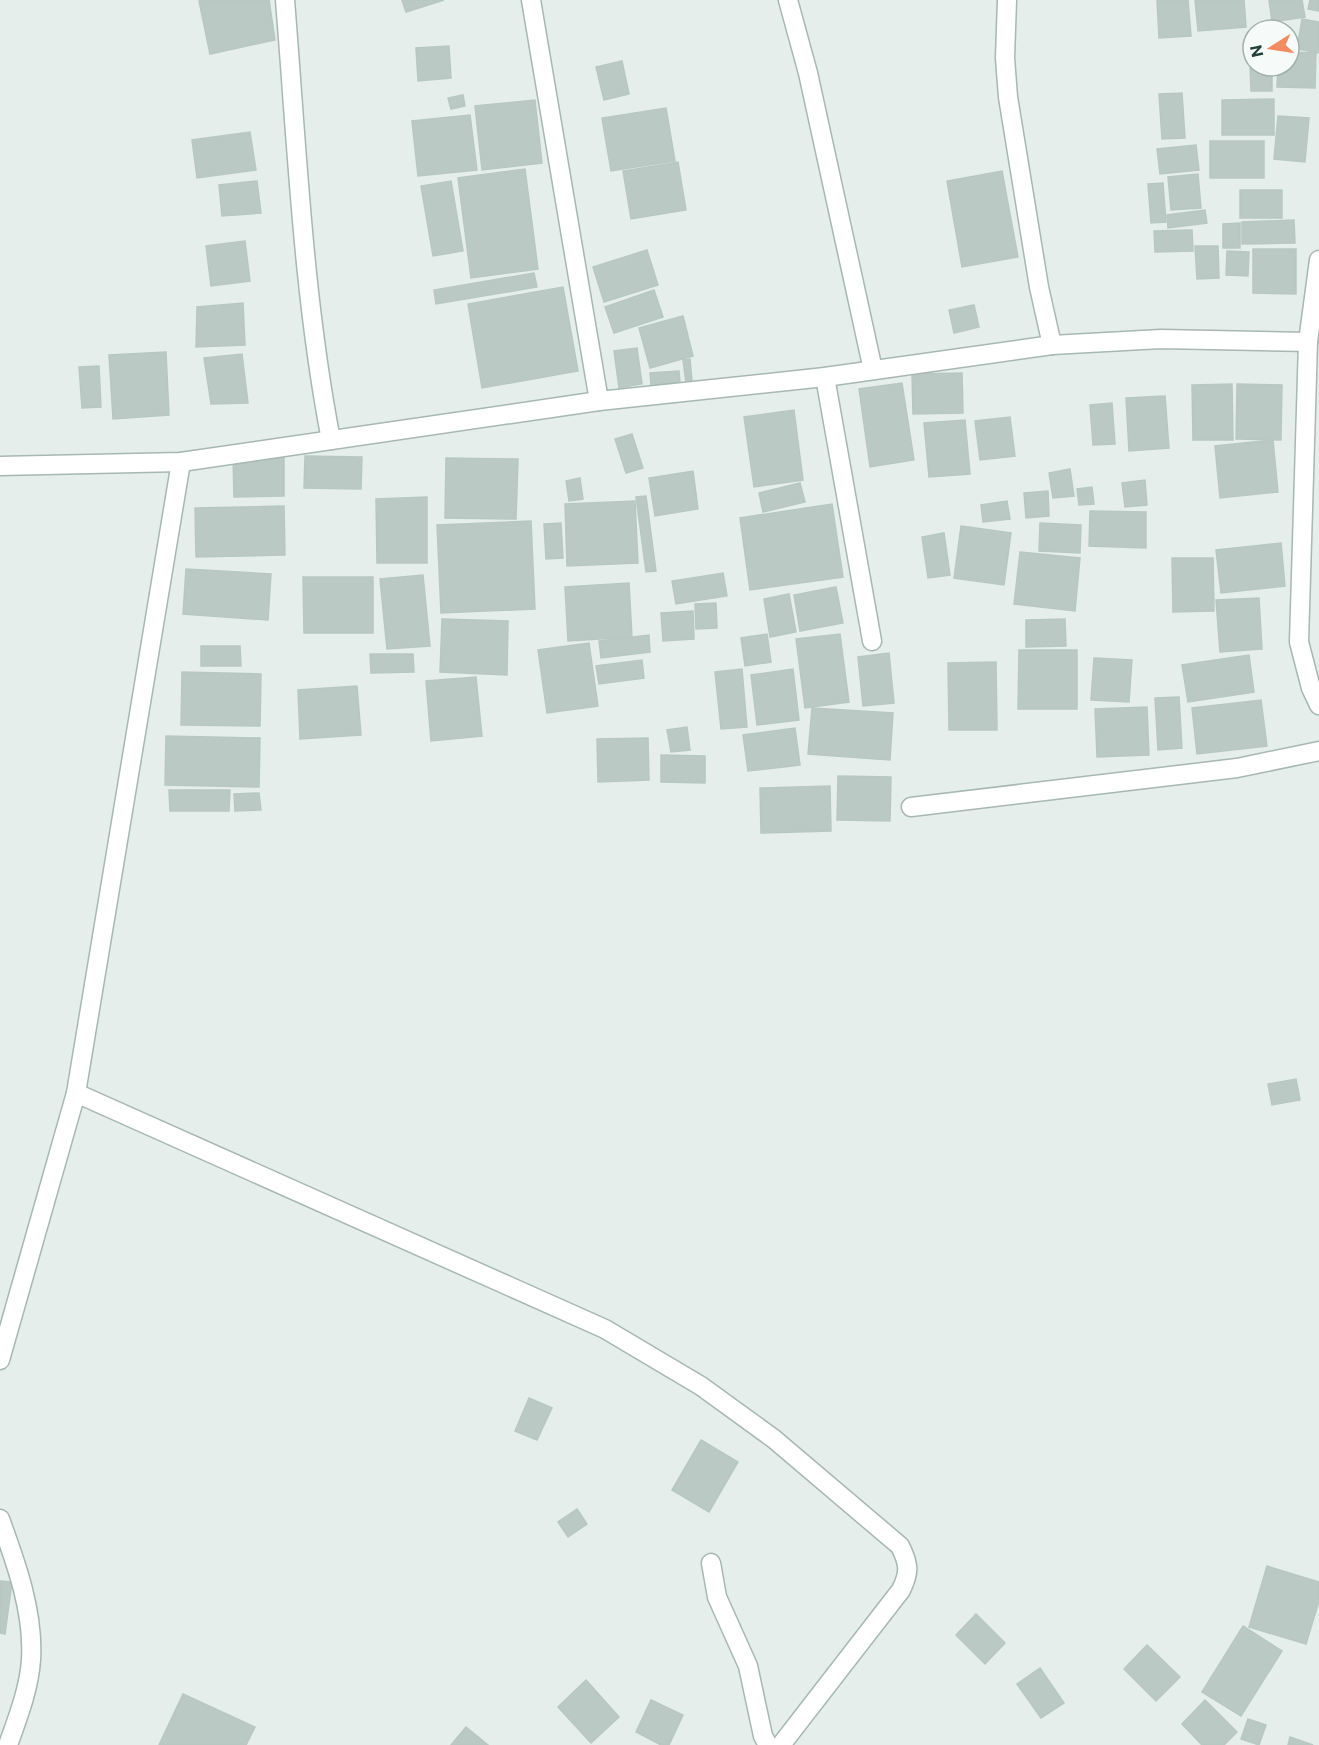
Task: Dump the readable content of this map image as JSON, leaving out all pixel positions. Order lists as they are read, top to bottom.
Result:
{
  "north": "left"
}
